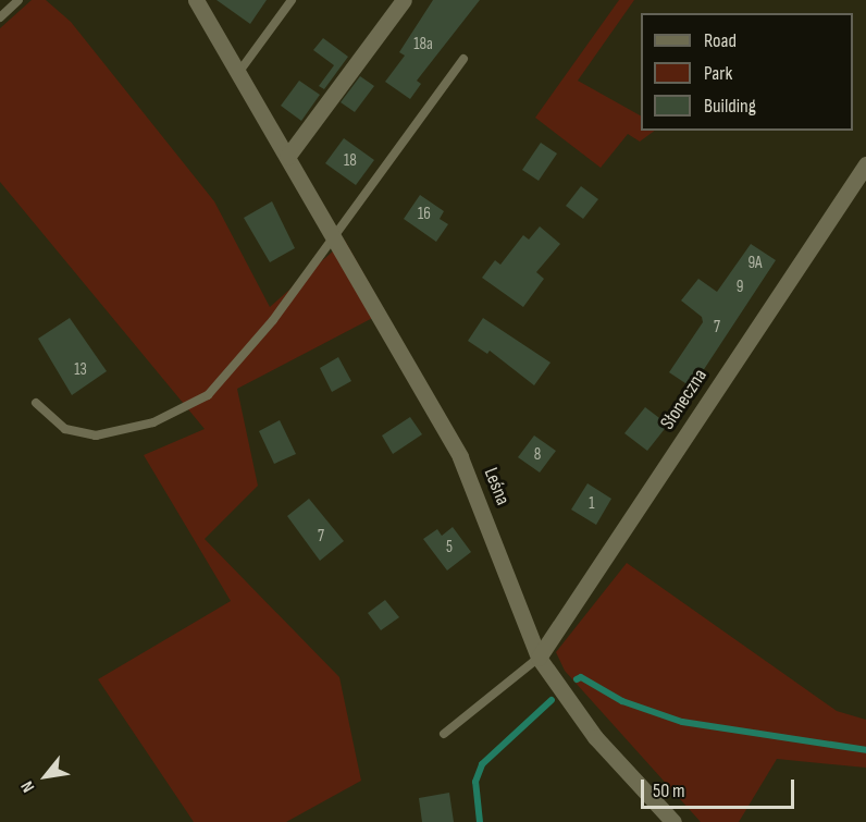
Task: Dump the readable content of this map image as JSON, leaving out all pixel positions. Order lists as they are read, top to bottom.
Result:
{
  "streets": {
    "street": ["Słoneczna", "Leśna"]
  },
  "crossings": [
    ["Słoneczna", "Leśna"]
  ],
  "house_numbers": [
    "18a",
    "18",
    "16",
    "9A",
    "9",
    "7",
    "13",
    "8",
    "1",
    "7",
    "5"
  ],
  "legend": ["Road", "Park", "Building"],
  "scale_bar": "50 m",
  "north": "bottom left"
}
